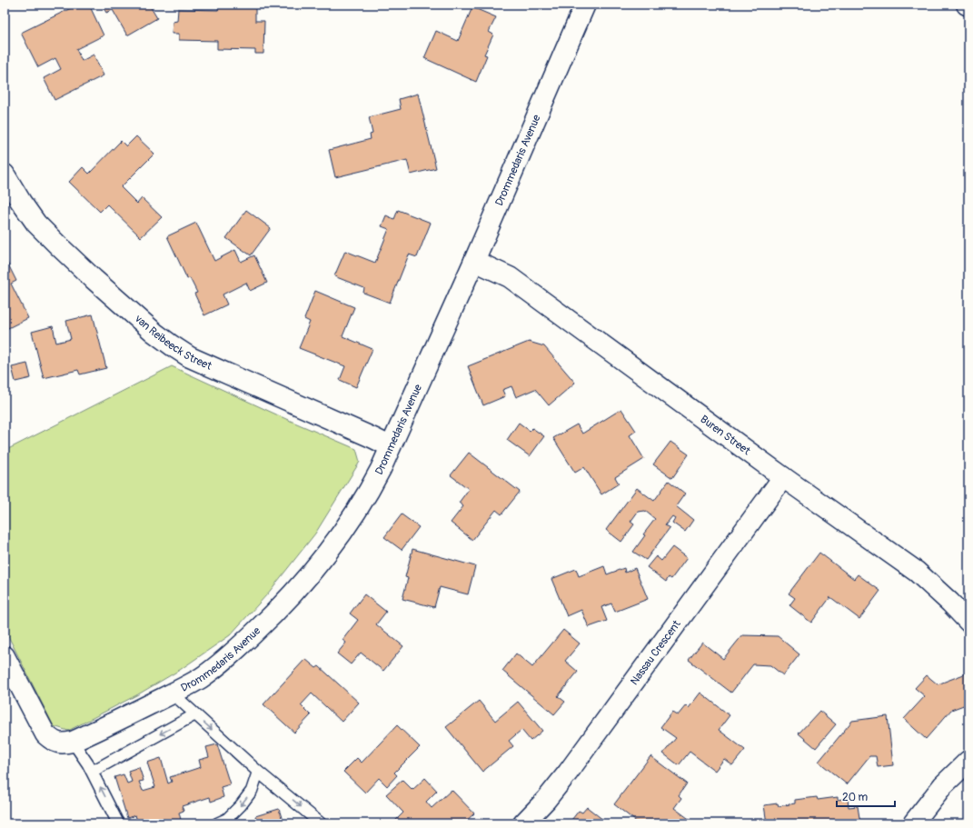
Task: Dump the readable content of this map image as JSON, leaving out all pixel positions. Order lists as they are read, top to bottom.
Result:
{
  "streets": {
    "street": [
      "Drommedaris Avenue",
      "van Reibeeck Street",
      "Buren Street",
      "Nassau Crescent"
    ]
  },
  "crossings": [
    ["Drommedaris Avenue", "van Reibeeck Street"],
    ["Drommedaris Avenue", "Buren Street"],
    ["Buren Street", "Nassau Crescent"]
  ],
  "scale_bar": "20 m"
}
